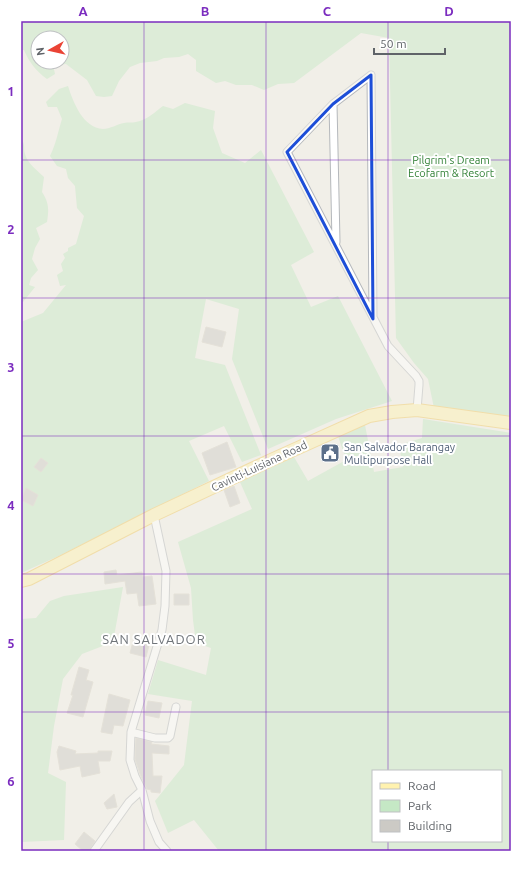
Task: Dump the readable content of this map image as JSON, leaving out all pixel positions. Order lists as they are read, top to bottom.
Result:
{
  "streets": {
    "main road": ["Cavinti-Luisiana Road"]
  },
  "districts": ["SAN SALVADOR"],
  "parks": ["Pilgrim's Dream Ecofarm & Resort"],
  "places": {
    "public building": ["San Salvador Barangay Multipurpose Hall"]
  },
  "legend": ["Road", "Park", "Building"],
  "scale_bar": "50 m",
  "north": "left",
  "grid": {
    "columns": [
      "A",
      "B",
      "C",
      "D"
    ],
    "rows": [
      "1",
      "2",
      "3",
      "4",
      "5",
      "6"
    ]
  }
}
